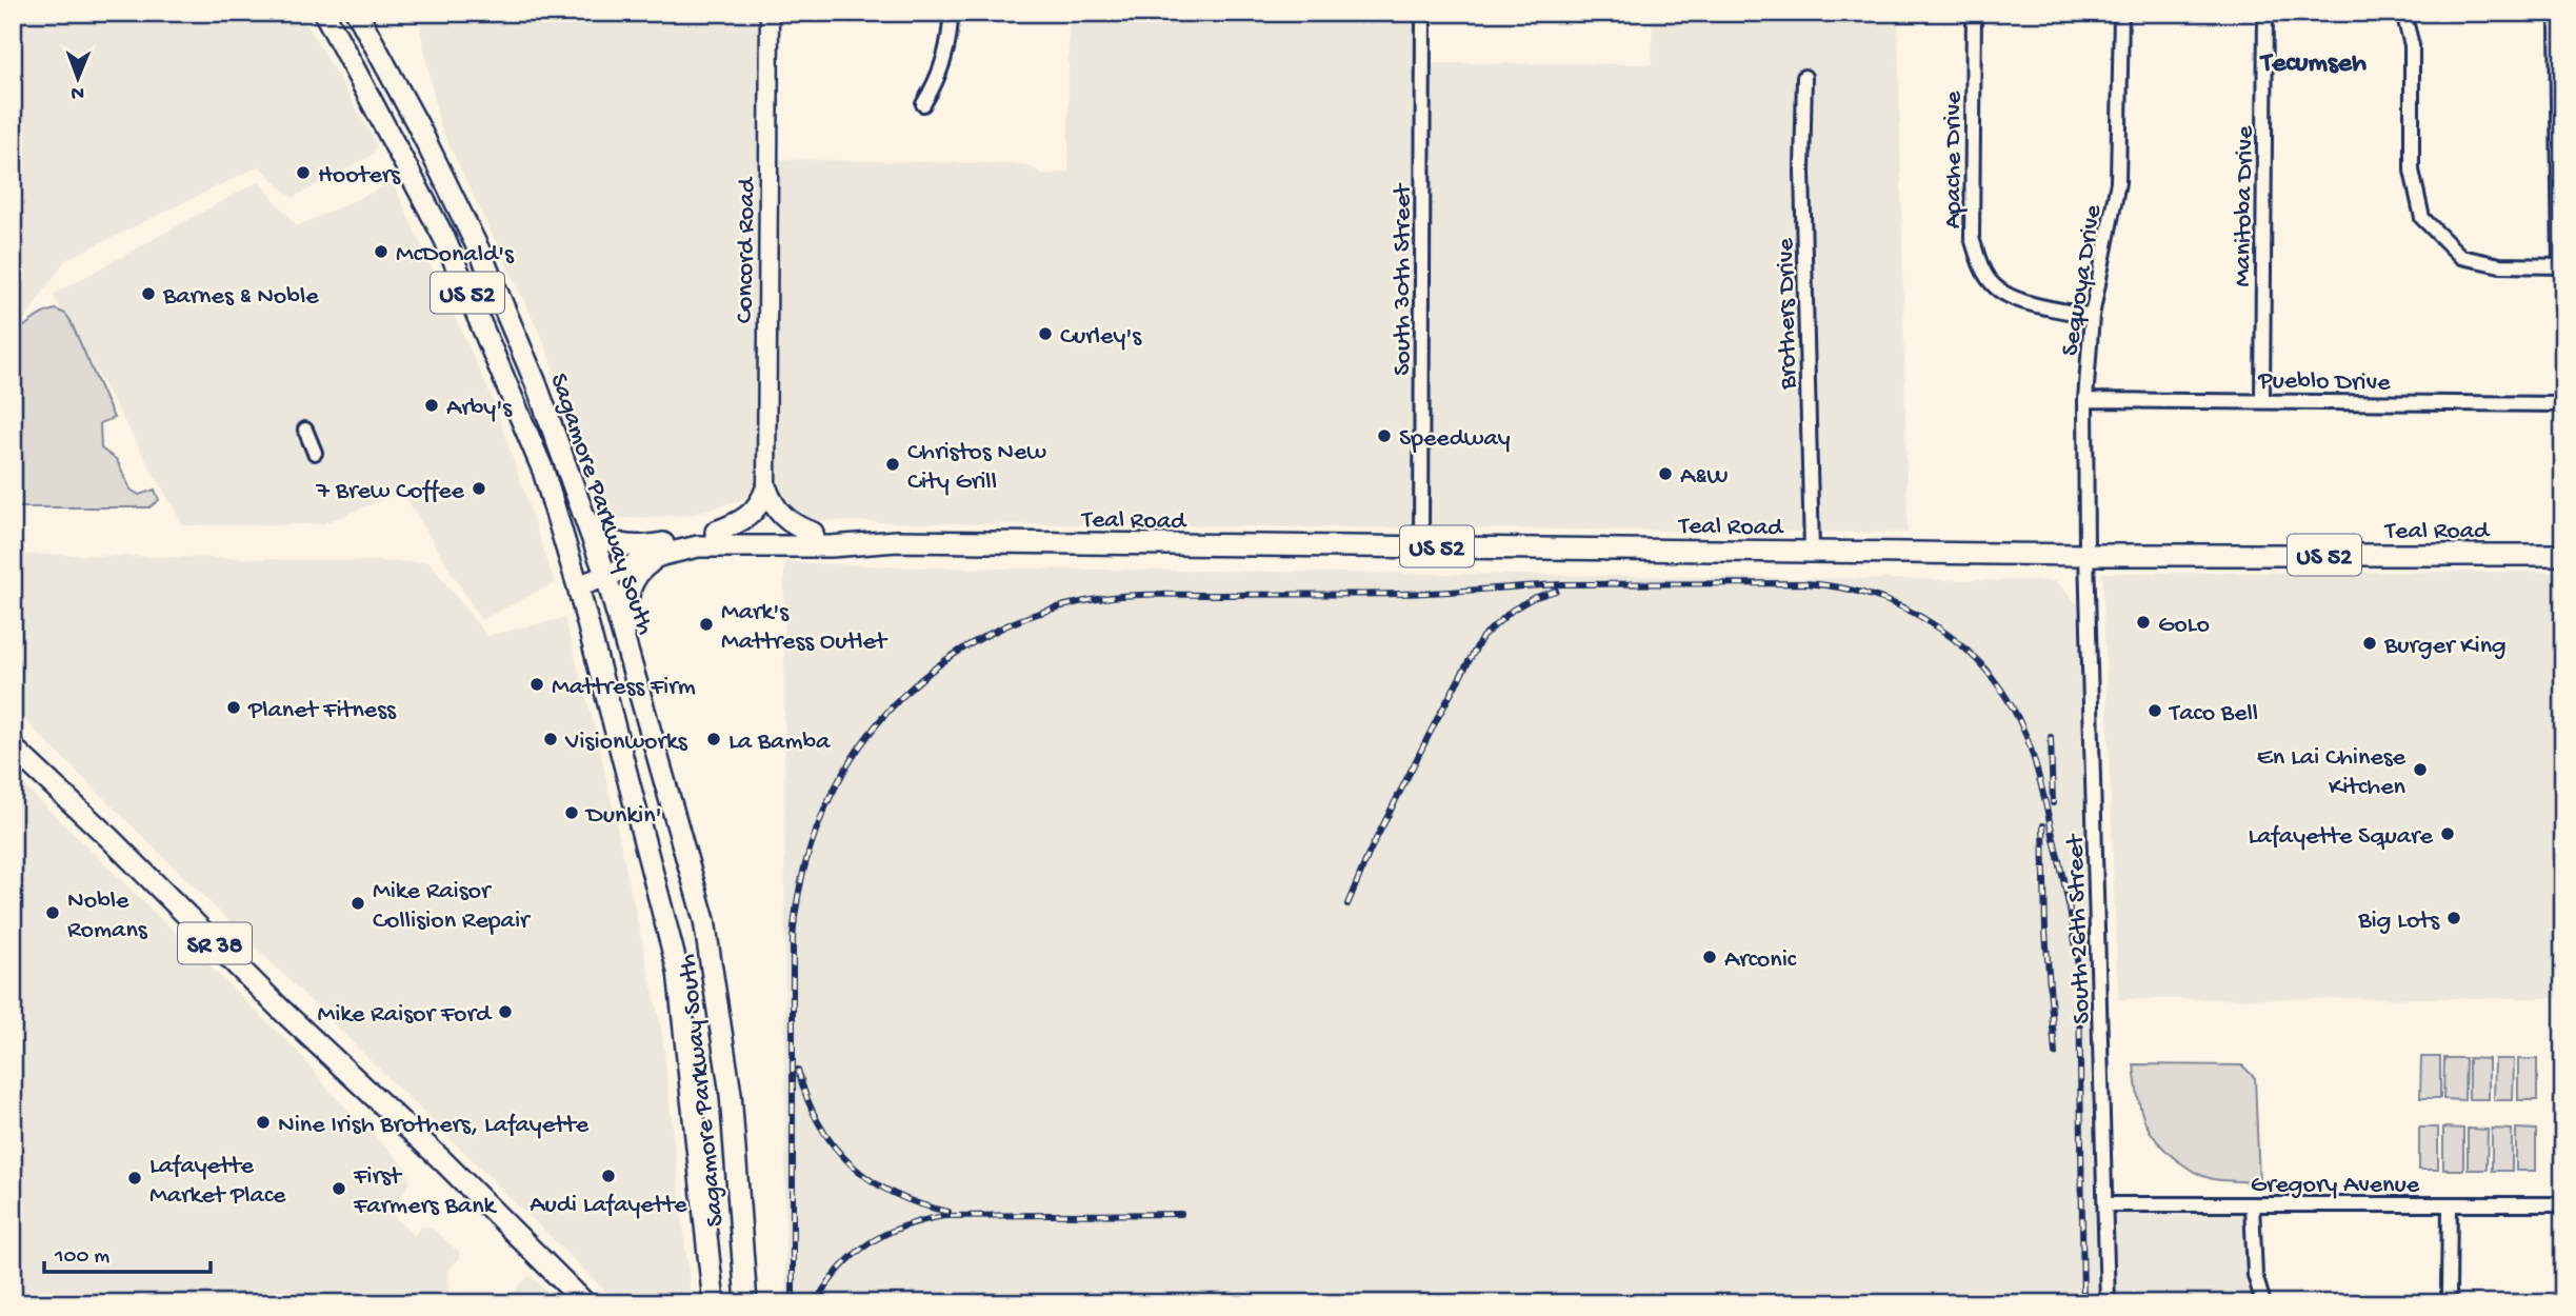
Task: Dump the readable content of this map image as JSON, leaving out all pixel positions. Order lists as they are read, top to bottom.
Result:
{
  "streets": {
    "main road": [
      "US 52",
      "Sagamore Parkway South",
      "Teal Road",
      "SR 38"
    ],
    "street": [
      "Apache Drive",
      "Manitoba Drive",
      "Concord Road",
      "South 30th Street",
      "Sequoya Drive",
      "Brothers Drive",
      "Pueblo Drive",
      "South 26th Street",
      "Gregory Avenue"
    ]
  },
  "crossings": [
    ["Apache Drive", "Sequoya Drive"],
    ["Manitoba Drive", "Pueblo Drive"],
    ["South 30th Street", "Teal Road"],
    ["Sequoya Drive", "Pueblo Drive"],
    ["Sequoya Drive", "Teal Road"],
    ["Sequoya Drive", "South 26th Street"],
    ["US 52", "Sagamore Parkway South"],
    ["US 52", "Teal Road"],
    ["Brothers Drive", "Teal Road"],
    ["Sagamore Parkway South", "Teal Road"],
    ["Teal Road", "South 26th Street"],
    ["South 26th Street", "Gregory Avenue"]
  ],
  "districts": ["Tecumseh"],
  "places": [
    "Hooters",
    "McDonald's",
    "Barnes & Noble",
    "Curley's",
    "Arby's",
    "Speedway",
    "Christos New City Grill",
    "A&W",
    "7 Brew Coffee",
    "GoLo",
    "Mark's Mattress Outlet",
    "Burger King",
    "Mattress Firm",
    "Planet Fitness",
    "Taco Bell",
    "Visionworks",
    "La Bamba",
    "En Lai Chinese Kitchen",
    "Dunkin'",
    "Lafayette Square",
    "Mike Raisor Collision Repair",
    "Noble Romans",
    "Big Lots",
    "Arconic",
    "Mike Raisor Ford",
    "Nine Irish Brothers, Lafayette",
    "Audi Lafayette",
    "Lafayette Market Place",
    "First Farmers Bank"
  ],
  "scale_bar": "100 m",
  "north": "bottom"
}
